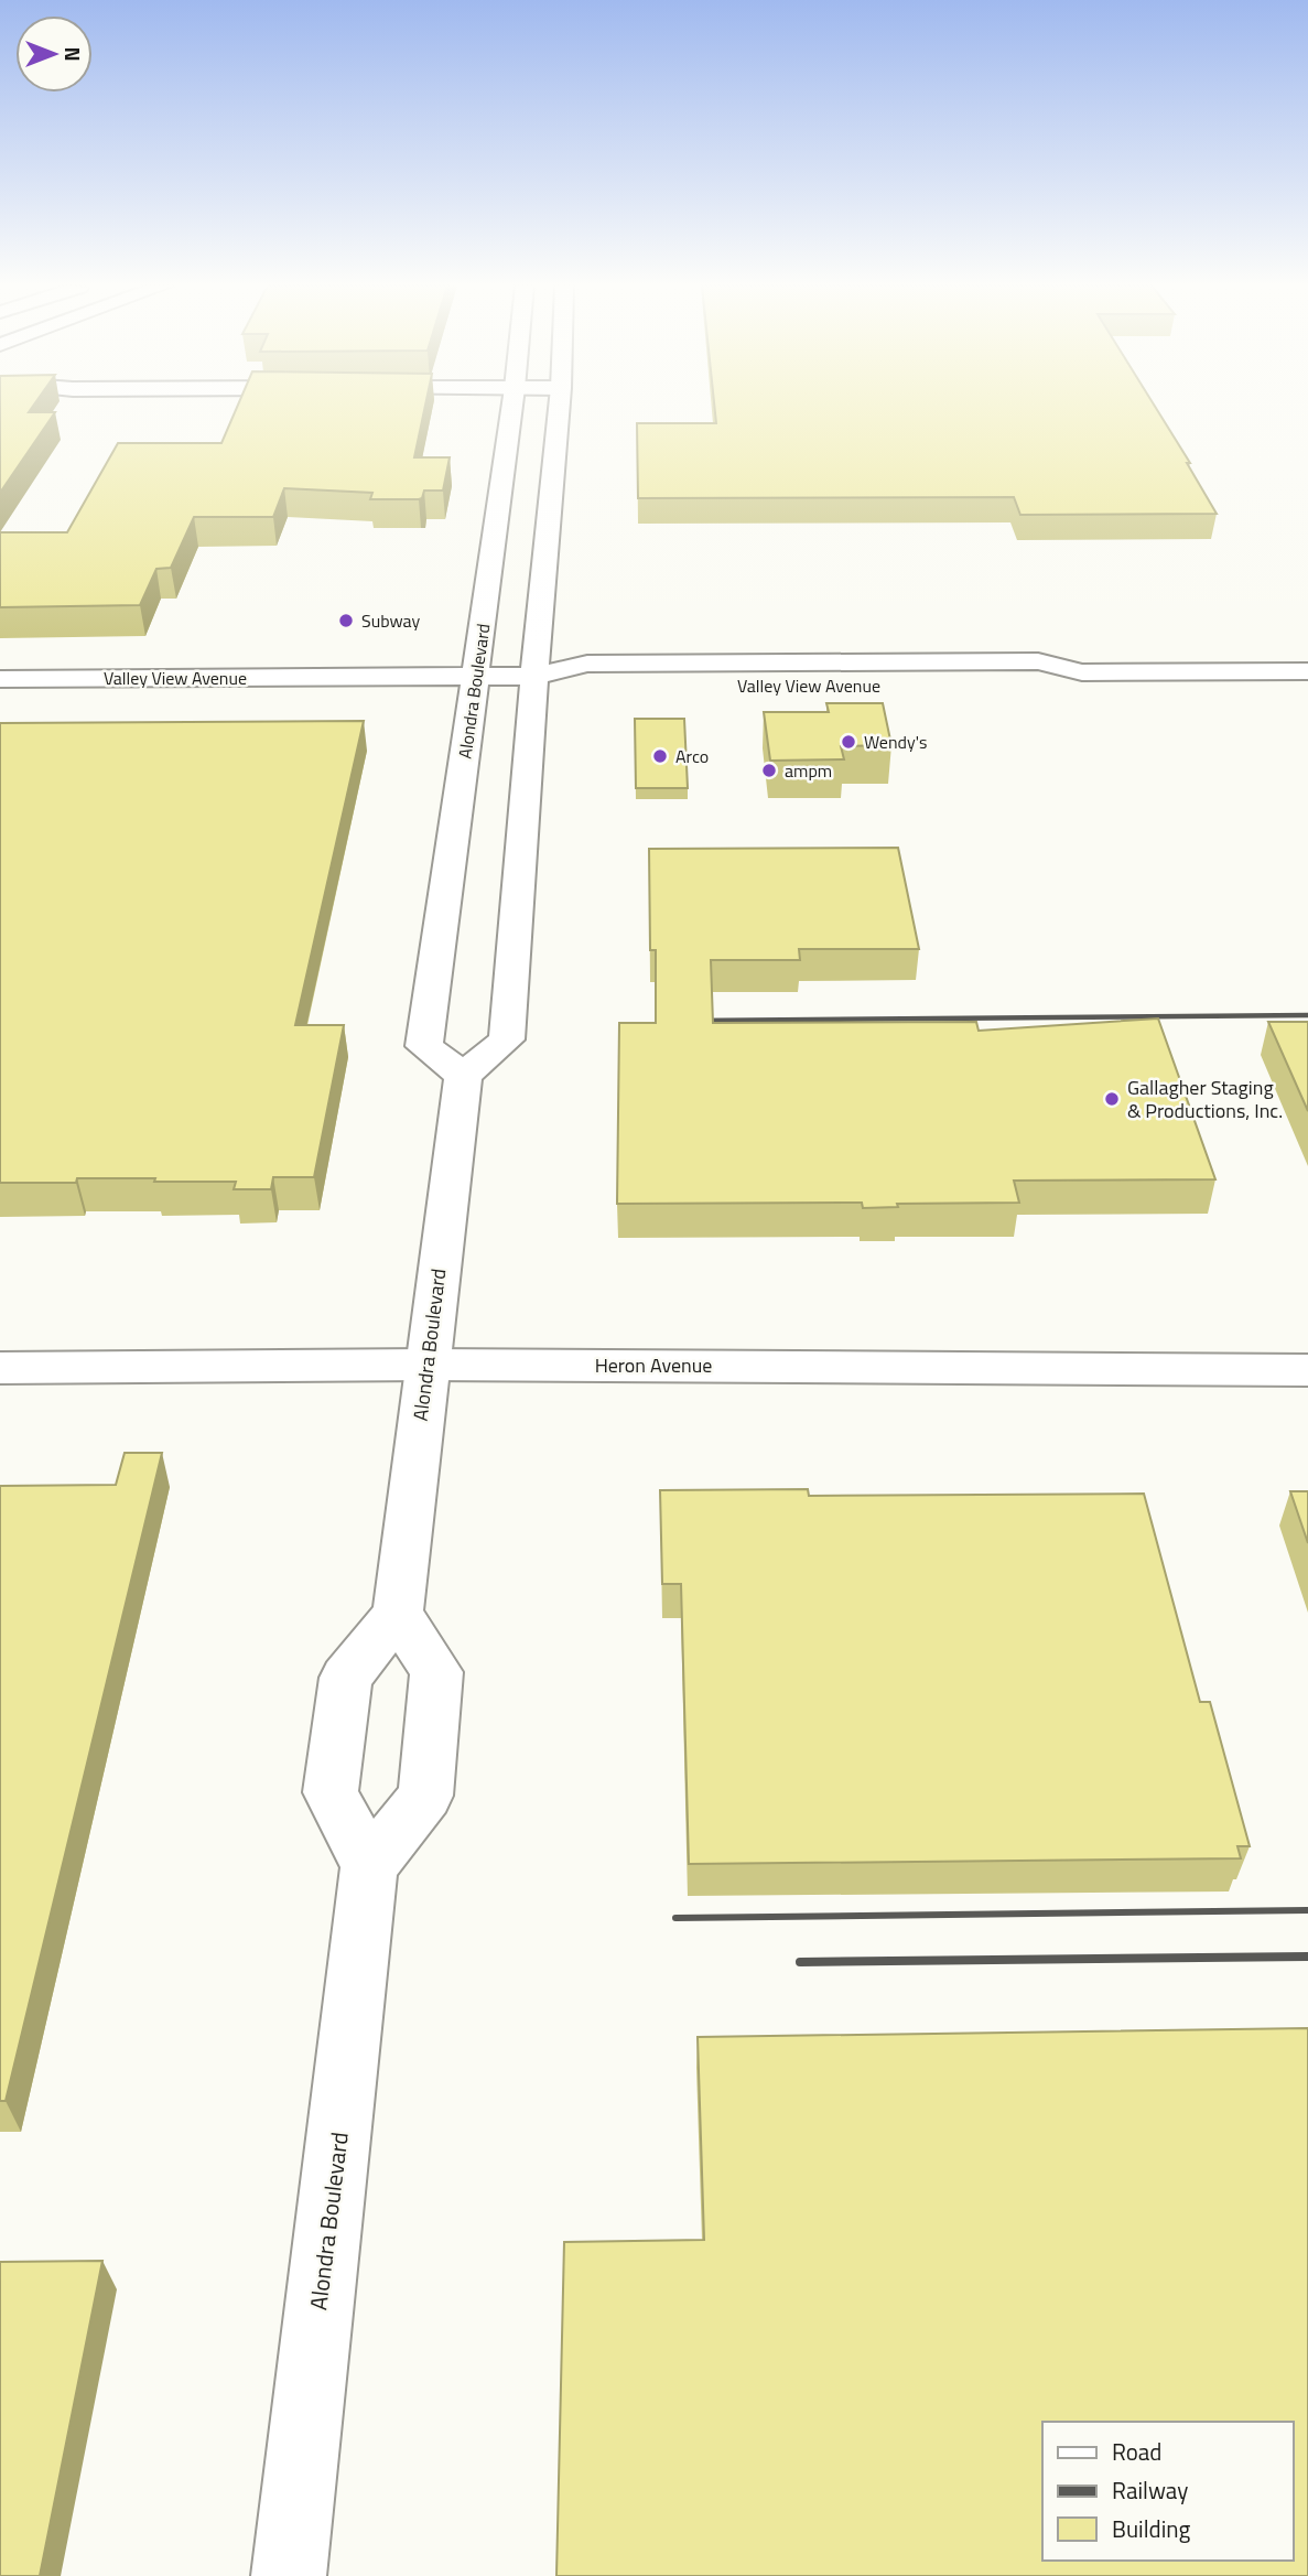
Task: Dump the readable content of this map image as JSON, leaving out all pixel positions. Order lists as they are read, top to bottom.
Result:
{
  "streets": {
    "main road": ["Valley View Avenue", "Alondra Boulevard", "Heron Avenue"]
  },
  "crossings": [
    ["Valley View Avenue", "Alondra Boulevard"],
    ["Alondra Boulevard", "Heron Avenue"]
  ],
  "places": [
    "Subway",
    "Wendy's",
    "Arco",
    "ampm",
    "Gallagher Staging & Productions, Inc."
  ],
  "legend": ["Road", "Railway", "Building"],
  "north": "right"
}
